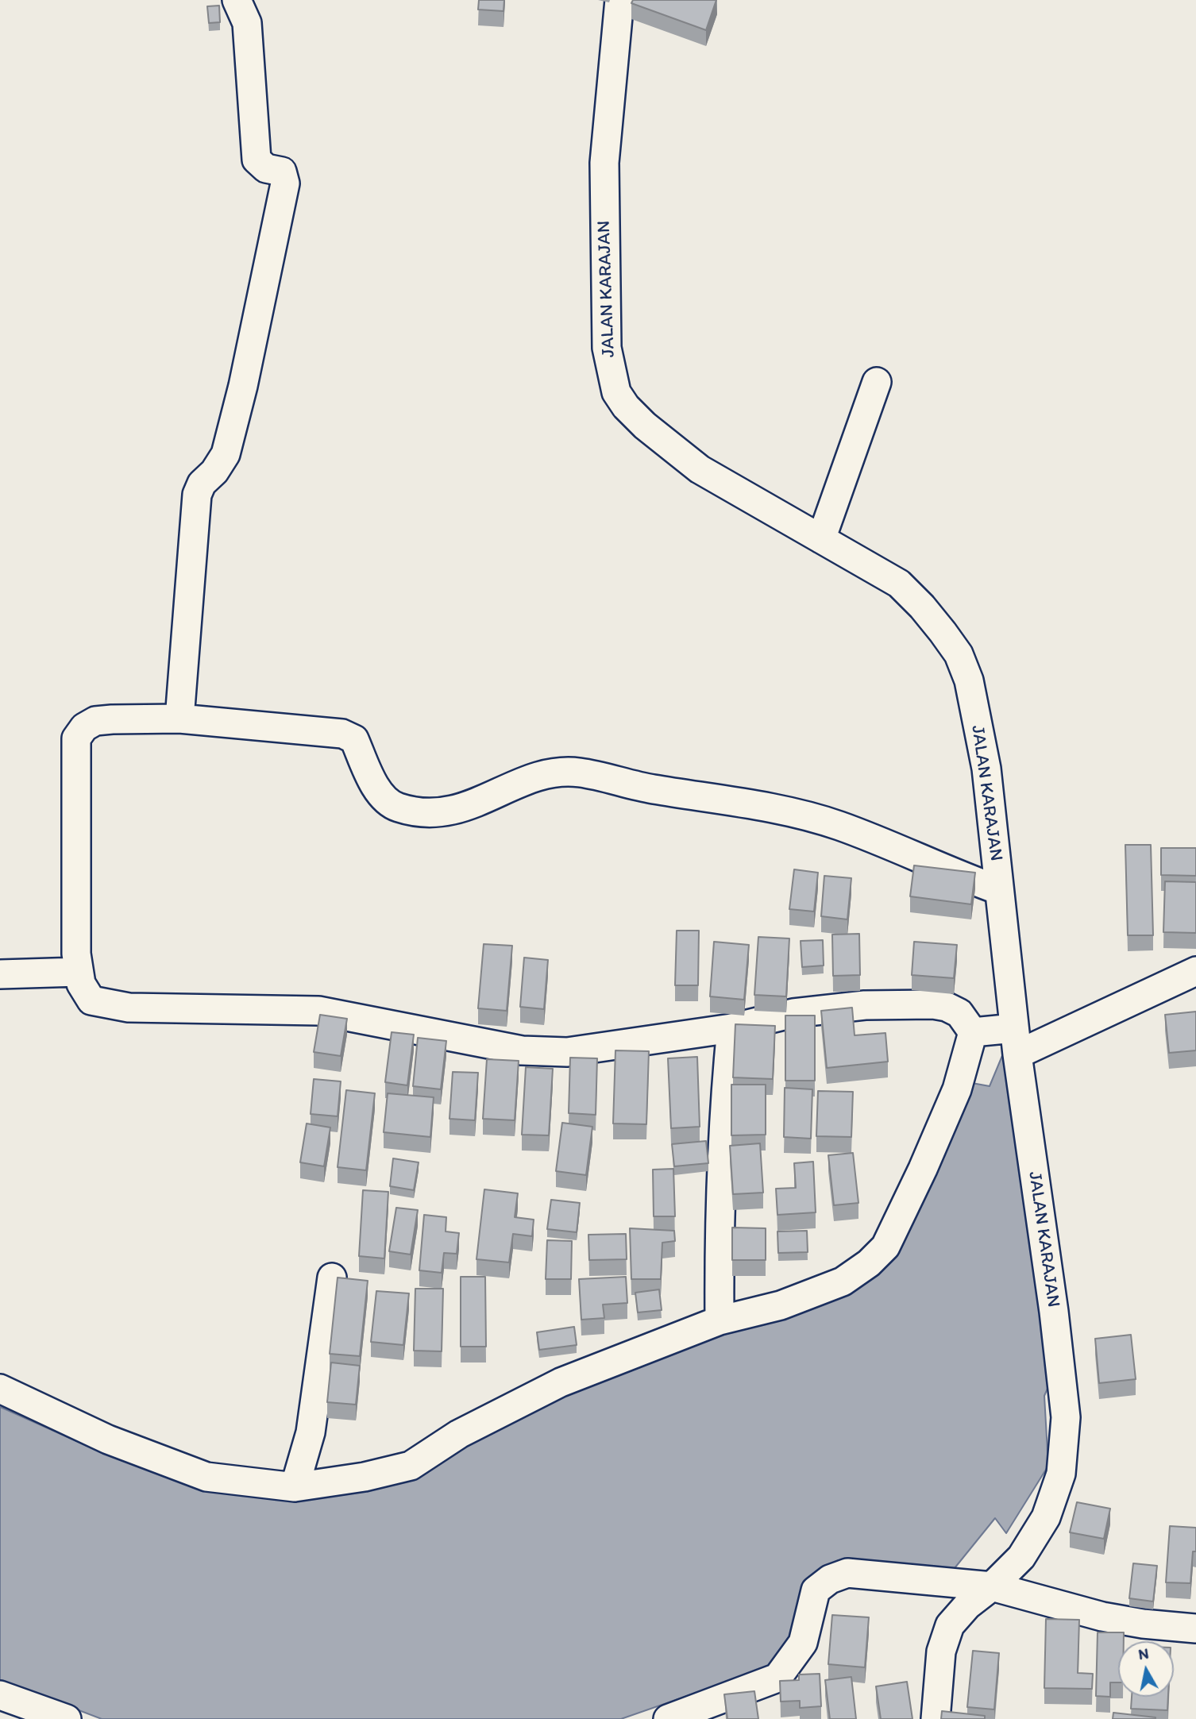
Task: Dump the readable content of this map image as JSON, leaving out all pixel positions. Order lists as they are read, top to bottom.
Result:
{
  "streets": {
    "street": ["JALAN KARAJAN"]
  },
  "north": "top"
}
